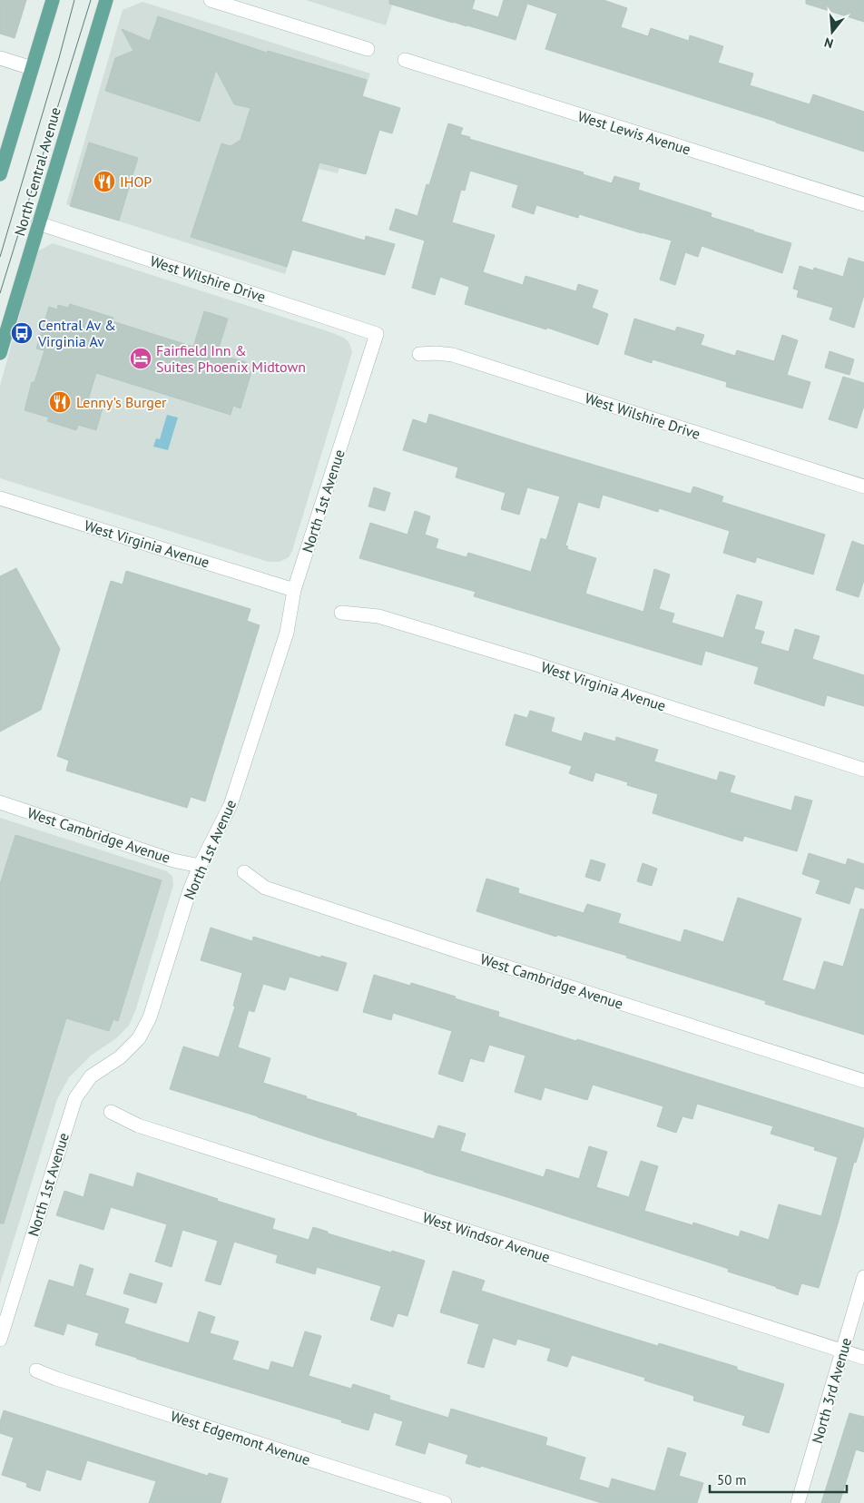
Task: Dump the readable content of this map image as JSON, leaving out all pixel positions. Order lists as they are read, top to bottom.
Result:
{
  "streets": {
    "main road": ["North Central Avenue"],
    "street": [
      "West Lewis Avenue",
      "West Wilshire Drive",
      "North 1st Avenue",
      "West Virginia Avenue",
      "West Cambridge Avenue",
      "West Windsor Avenue",
      "North 3rd Avenue",
      "West Edgemont Avenue"
    ]
  },
  "crossings": [
    ["North Central Avenue", "West Wilshire Drive"],
    ["West Wilshire Drive", "North 1st Avenue"],
    ["North 1st Avenue", "West Virginia Avenue"],
    ["North 1st Avenue", "West Cambridge Avenue"],
    ["West Windsor Avenue", "North 3rd Avenue"]
  ],
  "places": {
    "restaurant": ["IHOP", "Lenny's Burger"],
    "bus stop": ["Central Av & Virginia Av"],
    "hotel": ["Fairfield Inn & Suites Phoenix Midtown"]
  },
  "scale_bar": "50 m",
  "north": "bottom"
}
